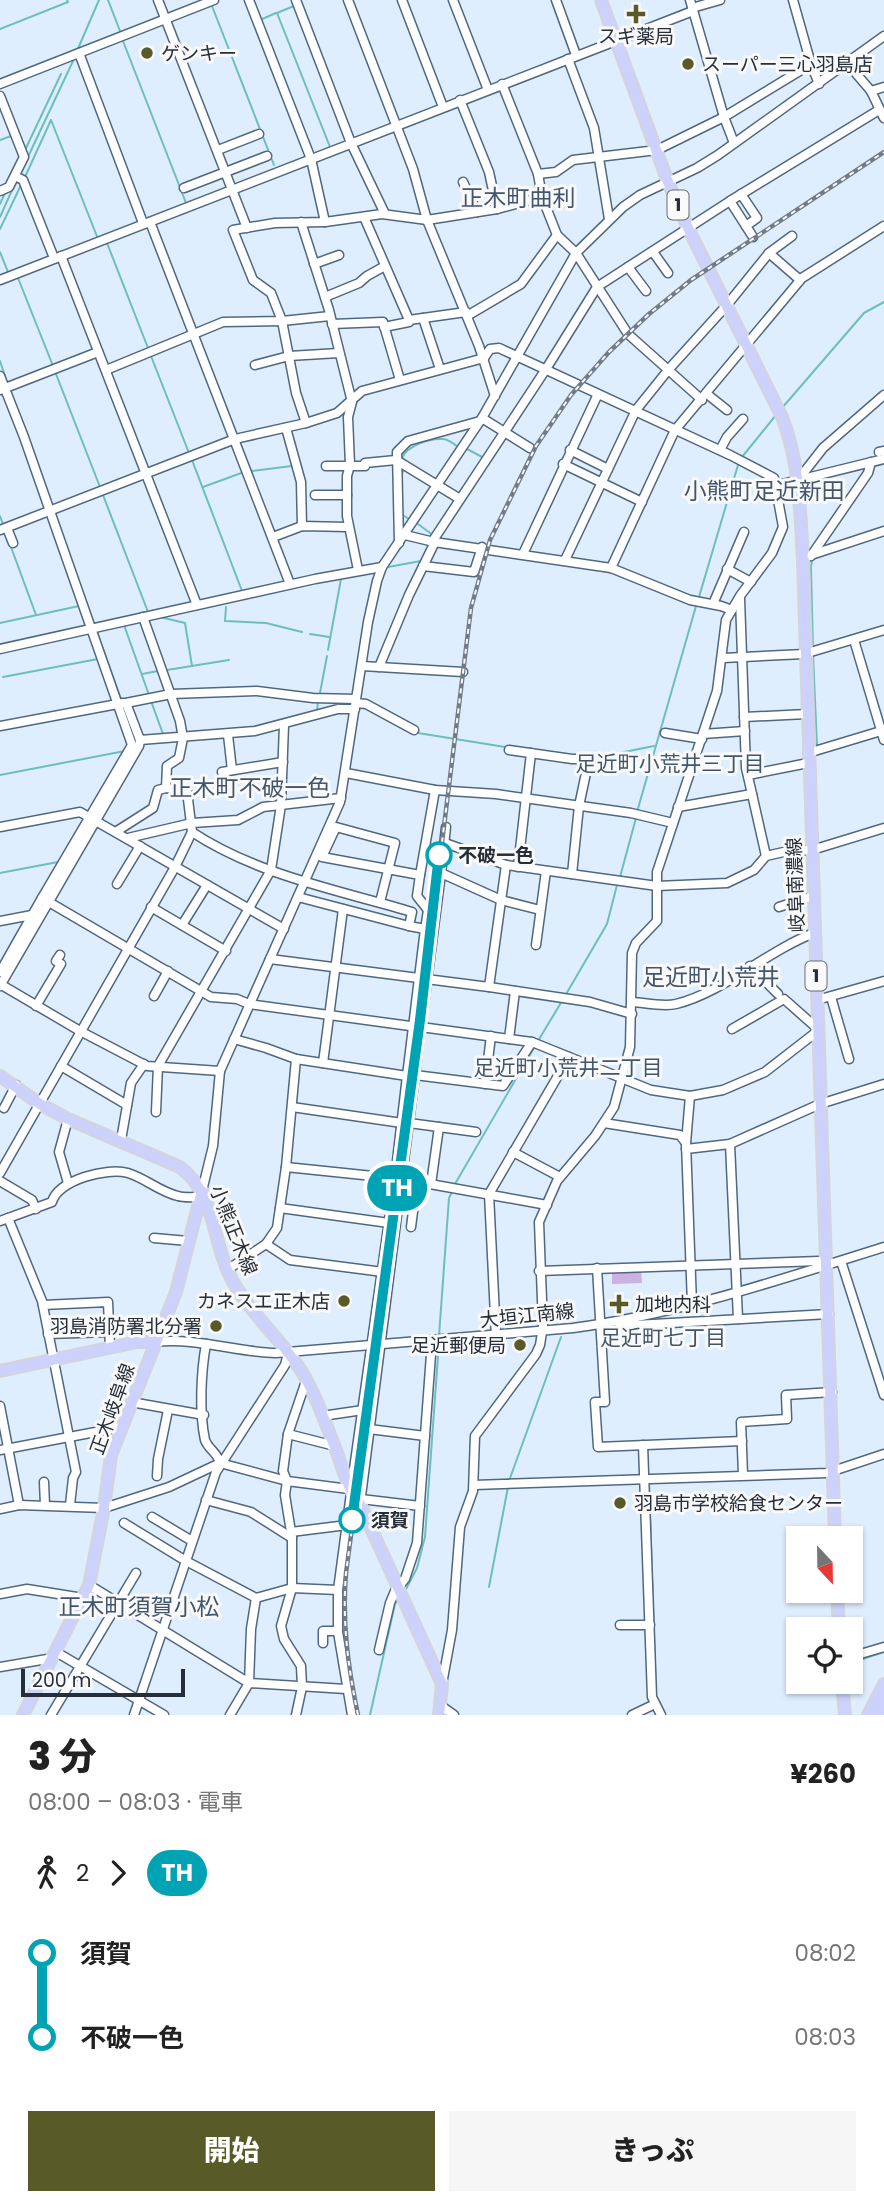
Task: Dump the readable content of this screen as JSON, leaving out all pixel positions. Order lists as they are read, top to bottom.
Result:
{
  "streets": {
    "main road": [
      "1",
      "岐阜南濃線",
      "小熊正木線",
      "大垣江南線",
      "正木岐阜線"
    ]
  },
  "crossings": [
    ["1", "岐阜南濃線"],
    ["岐阜南濃線", "大垣江南線"],
    ["小熊正木線", "大垣江南線"],
    ["小熊正木線", "正木岐阜線"],
    ["大垣江南線", "正木岐阜線"]
  ],
  "districts": [
    "正木町曲利",
    "小熊町足近新田",
    "足近町小荒井三丁目",
    "正木町不破一色",
    "足近町小荒井",
    "足近町小荒井二丁目",
    "足近町七丁目",
    "正木町須賀小松"
  ],
  "places": {
    "health": ["スギ薬局", "加地内科"],
    "other": [
      "ゲンキー",
      "スーパー三心羽島店",
      "不破一色",
      "カネスエ正木店",
      "羽島消防署北分署",
      "足近郵便局",
      "羽島市学校給食センター",
      "須賀"
    ]
  },
  "scale_bar": "200 m",
  "north": "bottom",
  "page": {
    "on_map": "TH",
    "scale": "200 m",
    "heading": ["3 分", "08:00 – 08:03 · 電車", "¥260"],
    "legs": ["2", "TH"],
    "list": [
      {
        "name": "須賀",
        "value": "08:02"
      },
      {
        "name": "不破一色",
        "value": "08:03"
      }
    ],
    "buttons": ["開始", "きっぷ"]
  }
}
